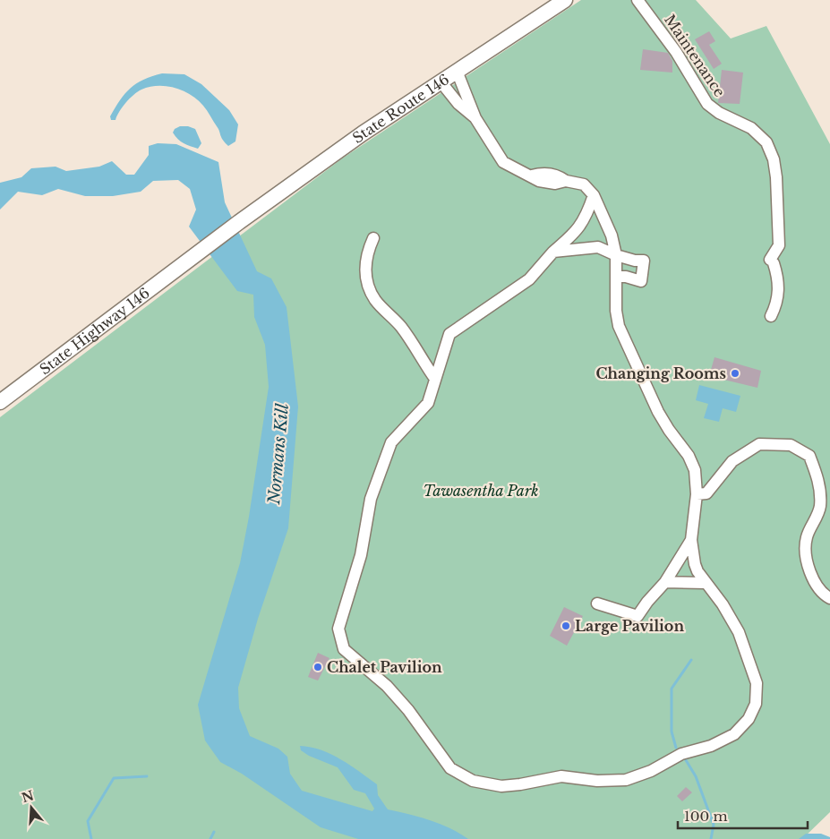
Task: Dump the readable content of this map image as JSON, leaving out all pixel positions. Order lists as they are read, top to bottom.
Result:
{
  "streets": {
    "main road": ["State Route 146", "State Highway 146"],
    "lane": ["Maintenance"]
  },
  "crossings": [
    ["State Route 146", "State Highway 146"]
  ],
  "water": ["Normans Kill"],
  "parks": ["Tawasentha Park"],
  "places": ["Changing Rooms", "Large Pavilion", "Chalet Pavilion"],
  "scale_bar": "100 m",
  "north": "top"
}
